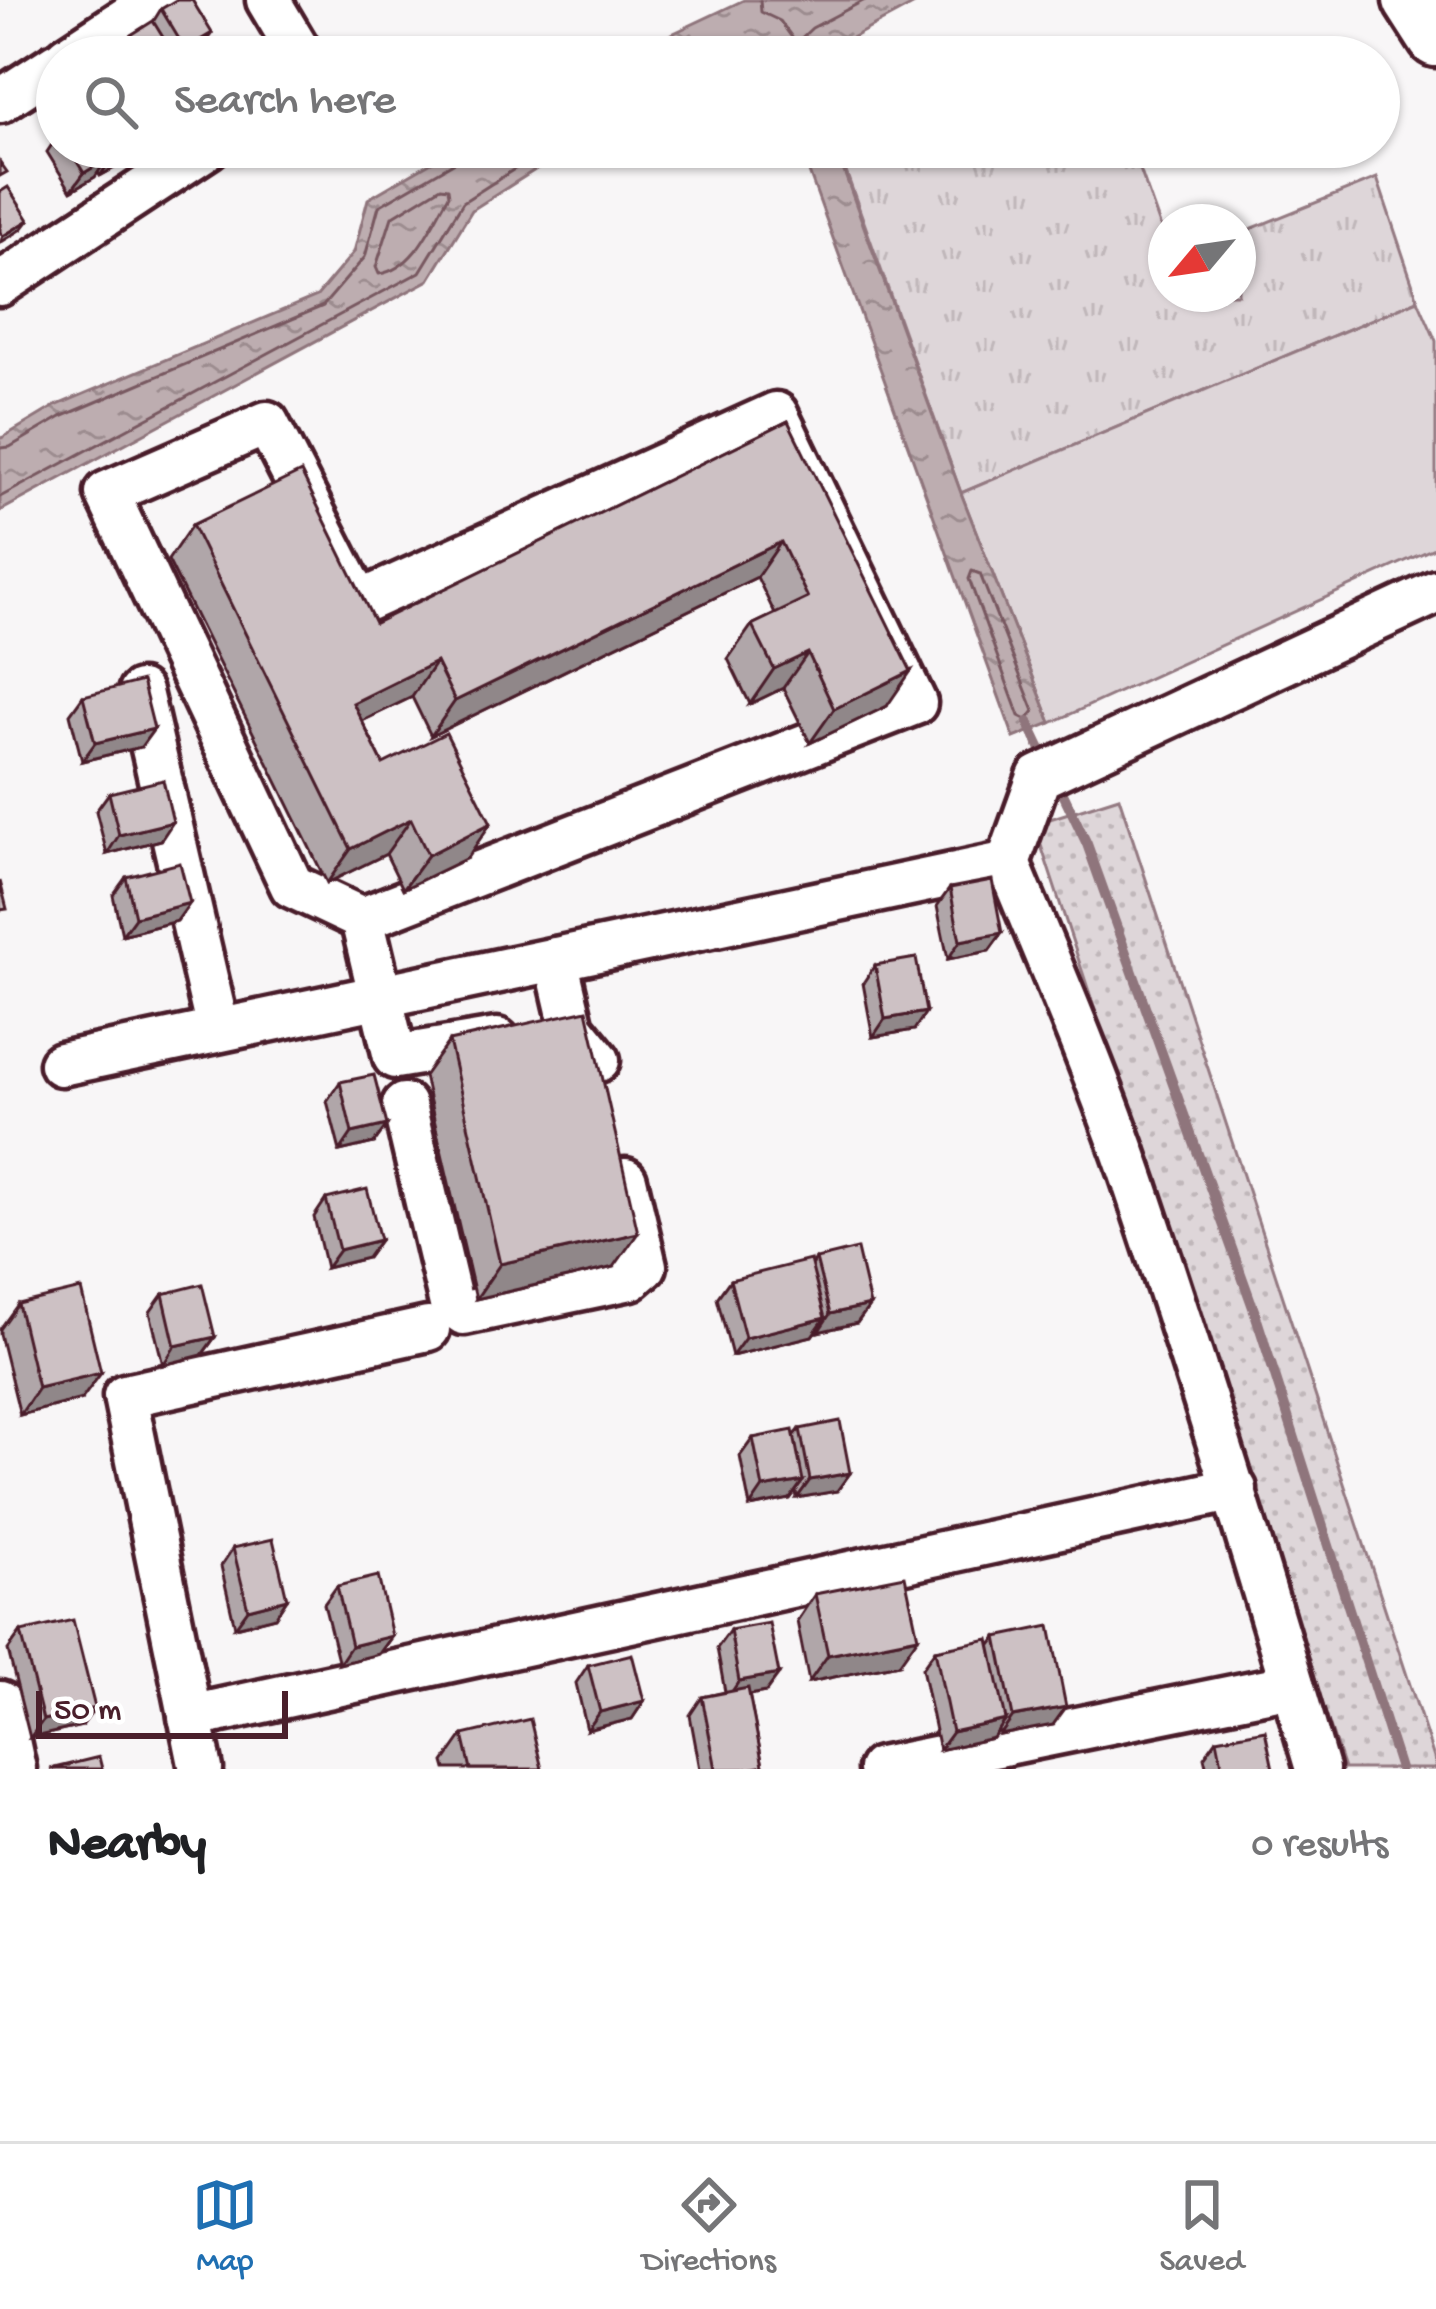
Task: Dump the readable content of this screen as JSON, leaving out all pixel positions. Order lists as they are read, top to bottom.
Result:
{
  "scale_bar": "50 m",
  "north": "bottom left",
  "page": {
    "search": "Search here",
    "scale": "50 m",
    "heading": ["Nearby", "0 results"],
    "nav": ["Map", "Directions", "Saved"]
  }
}
